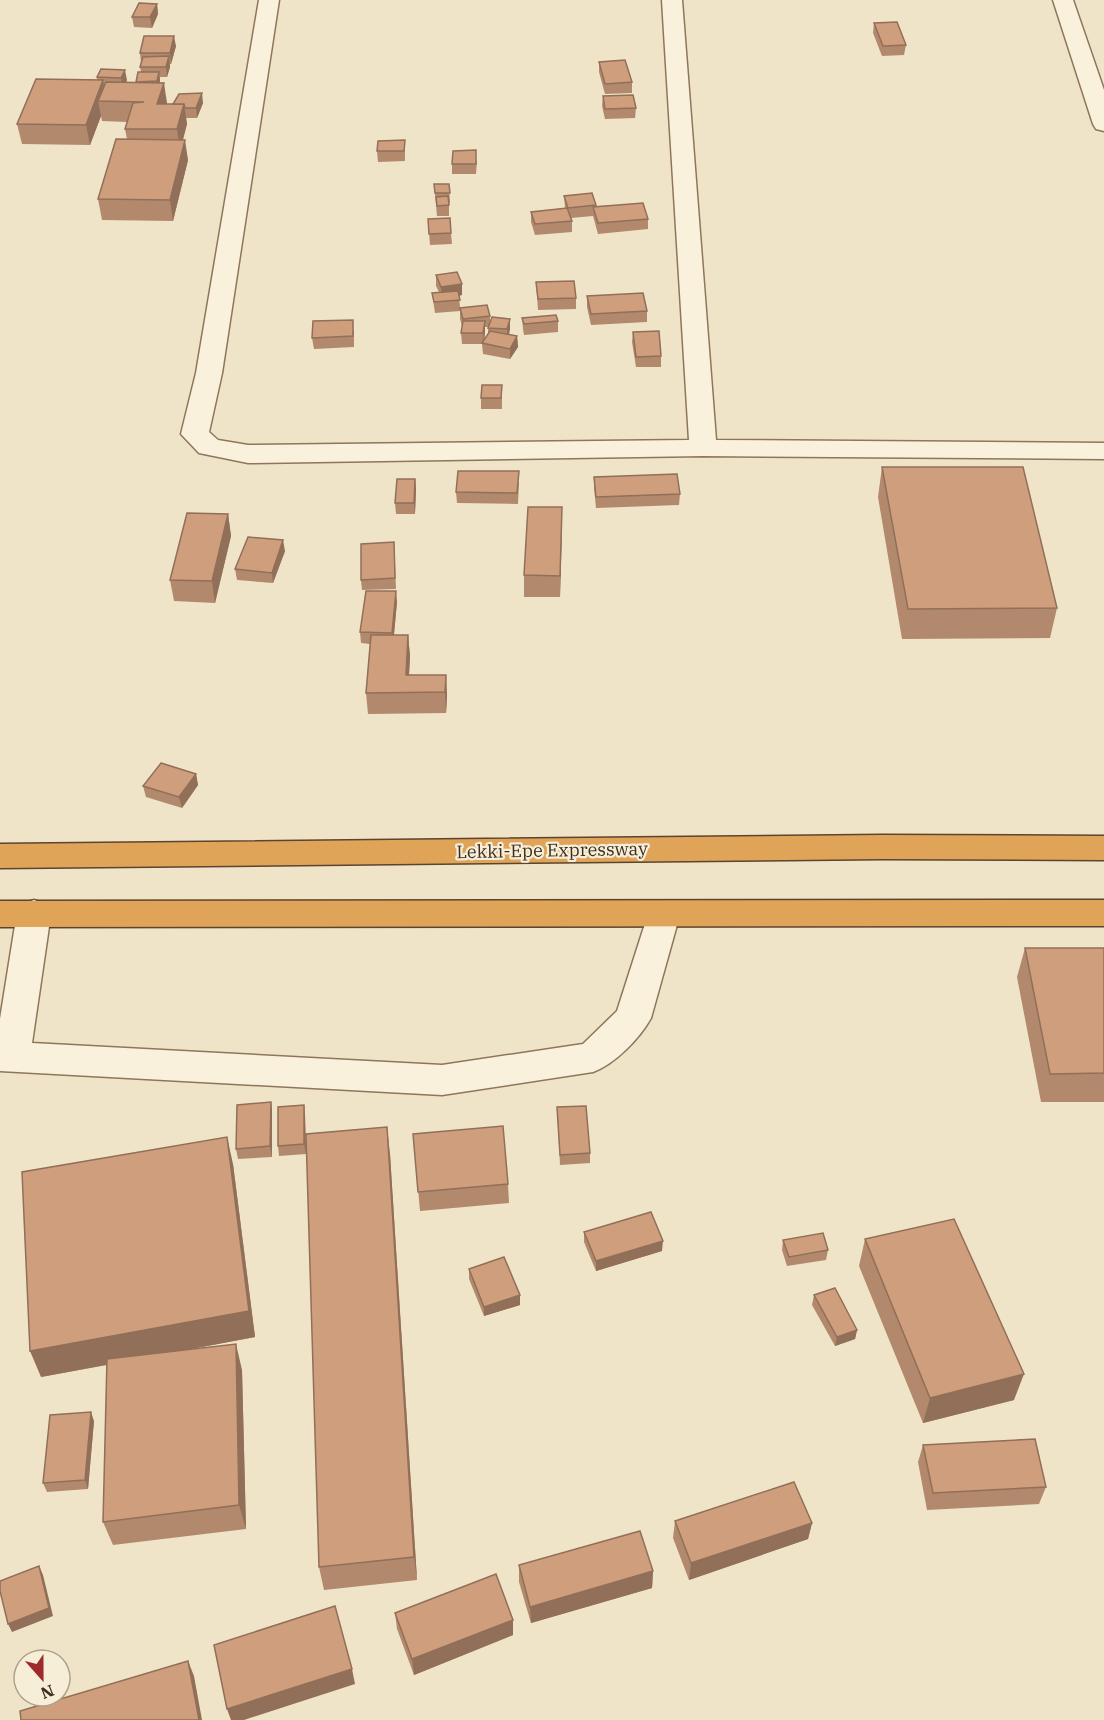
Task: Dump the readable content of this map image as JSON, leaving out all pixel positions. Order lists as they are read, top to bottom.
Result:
{
  "streets": {
    "highway": ["Lekki-Epe Expressway"]
  },
  "north": "bottom"
}
